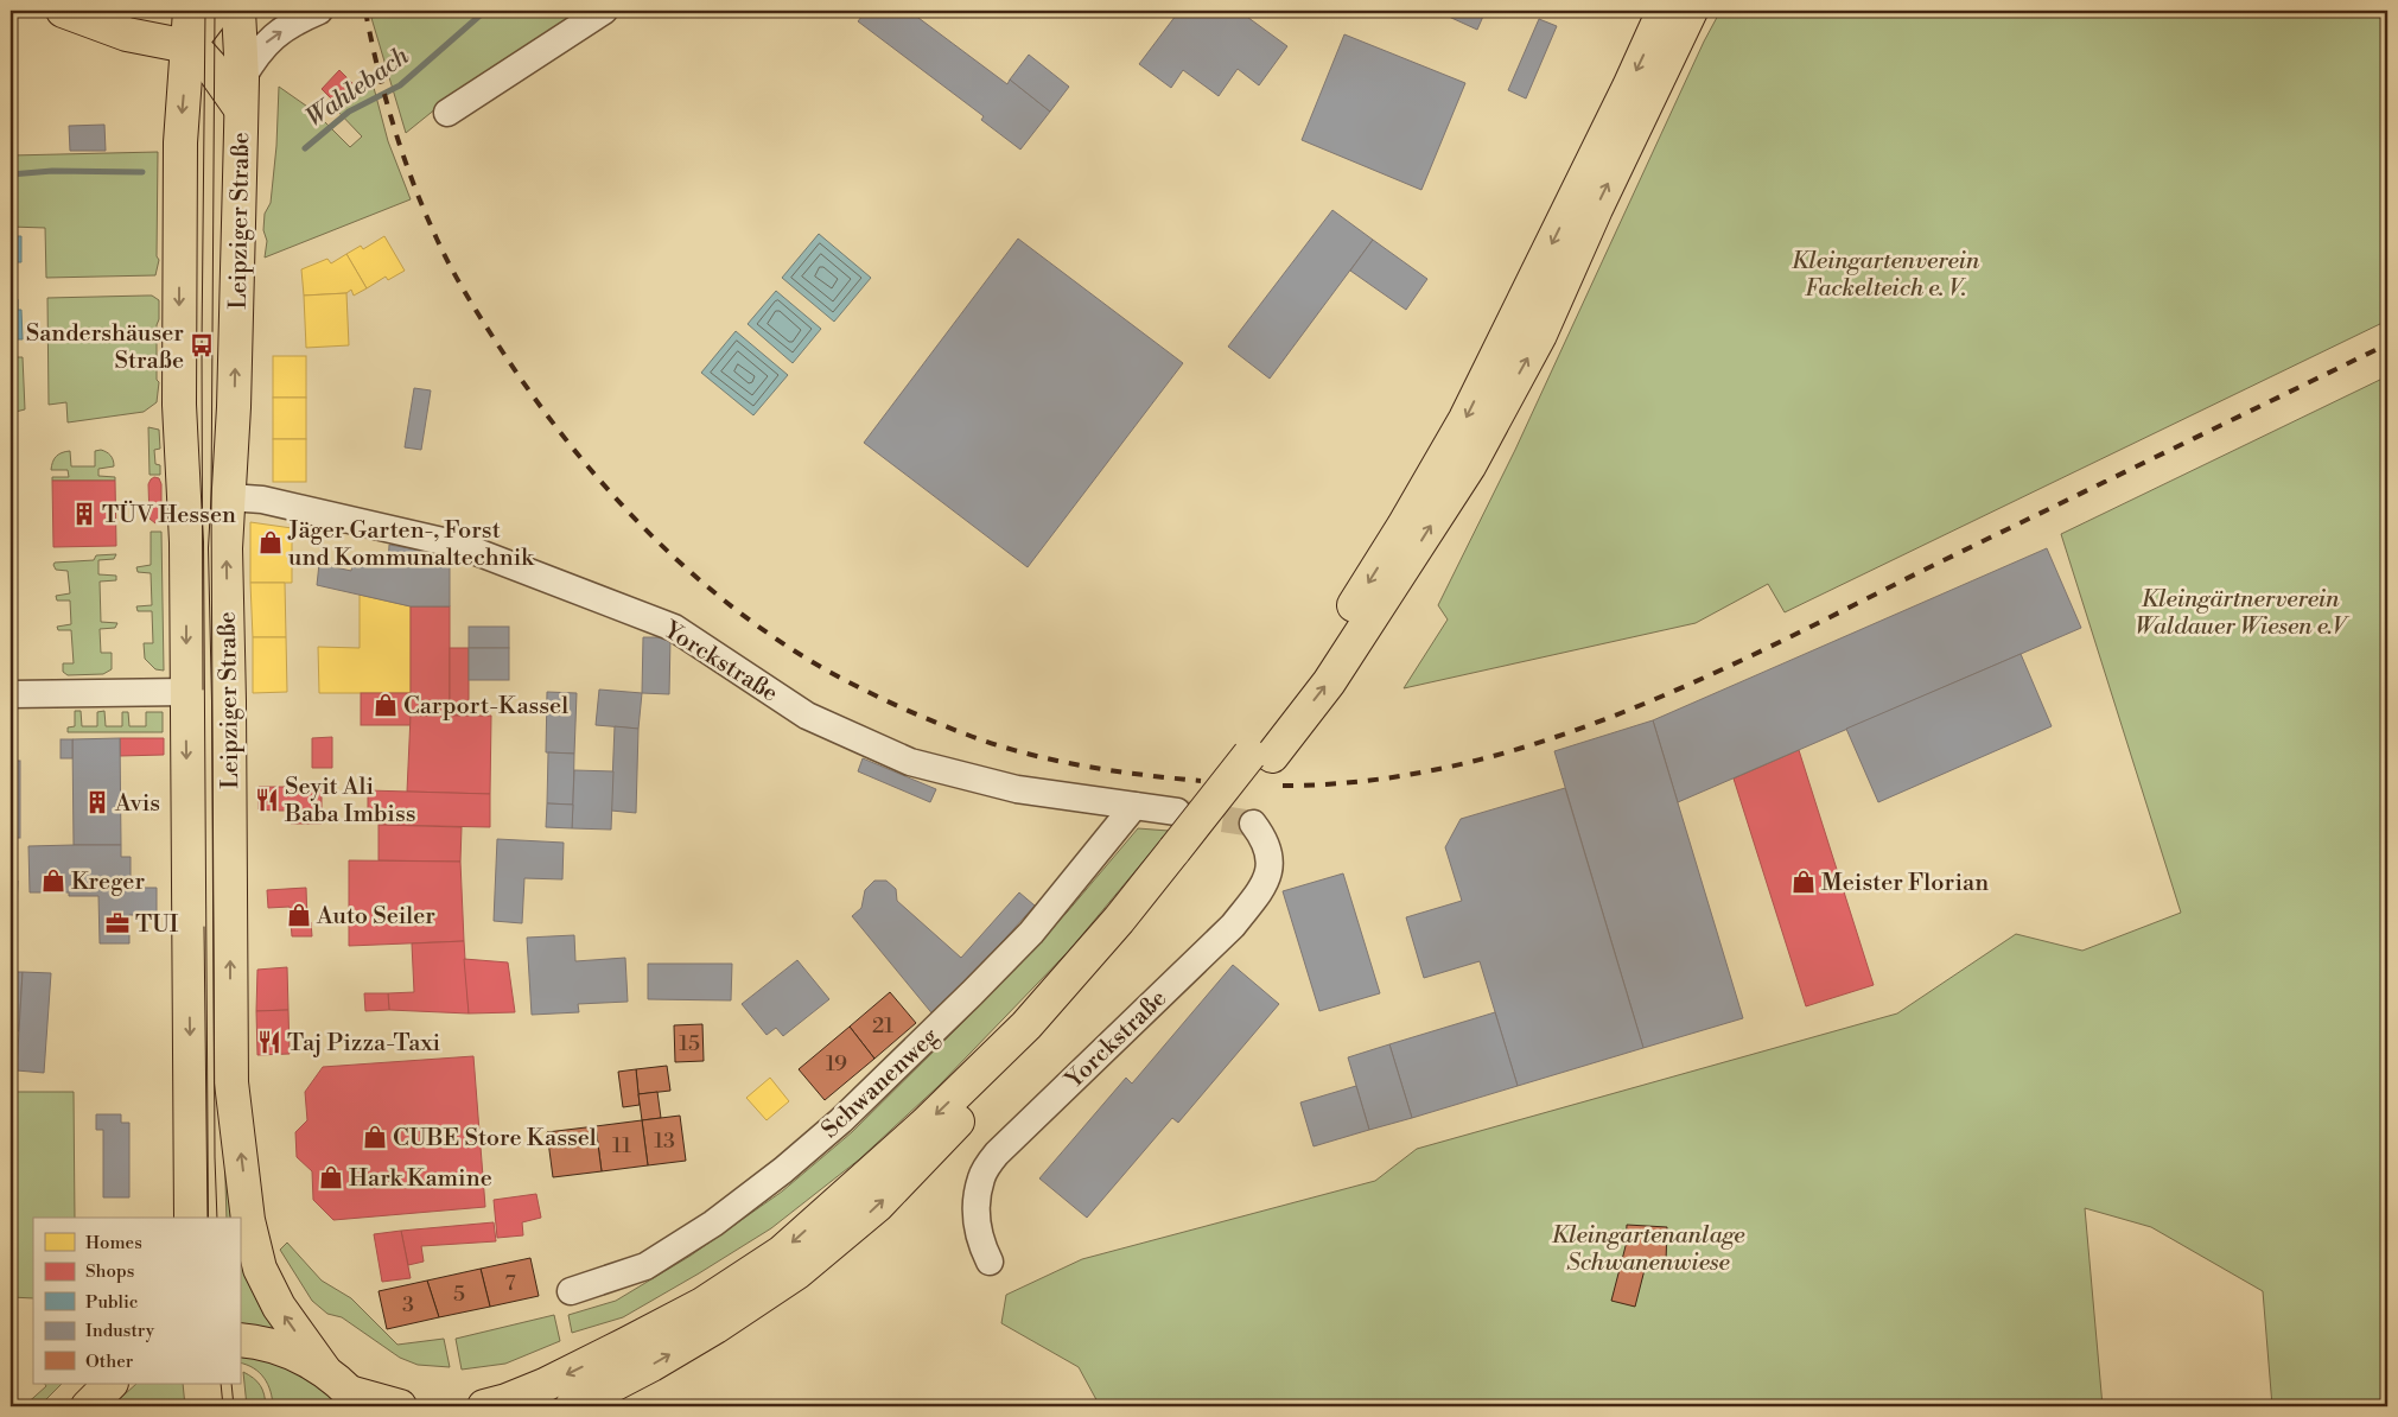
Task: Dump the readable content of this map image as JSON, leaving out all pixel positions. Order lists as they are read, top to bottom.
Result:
{
  "streets": {
    "main road": ["Leipziger Straße"],
    "street": ["Yorckstraße", "Schwanenweg"]
  },
  "crossings": [
    ["Leipziger Straße", "Yorckstraße"],
    ["Yorckstraße", "Schwanenweg"]
  ],
  "water": ["Wahlebach"],
  "parks": ["Kleingartenverein Fackelteich e. V.", "Kleingärtnerverein Waldauer Wiesen e.V", "Kleingartenanlage Schwanenwiese"],
  "places": {
    "bus stop": ["Sandershäuser Straße"],
    "building": ["TÜV Hessen", "Avis"],
    "shop": [
      "Jäger Garten-, Forst und Kommunaltechnik",
      "Carport-Kassel",
      "Kreger",
      "Meister Florian",
      "Auto Seiler",
      "CUBE Store Kassel",
      "Hark Kamine"
    ],
    "restaurant": ["Seyit Ali Baba Imbiss", "Taj Pizza-Taxi"],
    "office": ["TUI"]
  },
  "house_numbers": [
    "21",
    "15",
    "19",
    "13",
    "11",
    "7",
    "5",
    "3"
  ],
  "legend": [
    "Homes",
    "Shops",
    "Public",
    "Industry",
    "Other"
  ]
}
